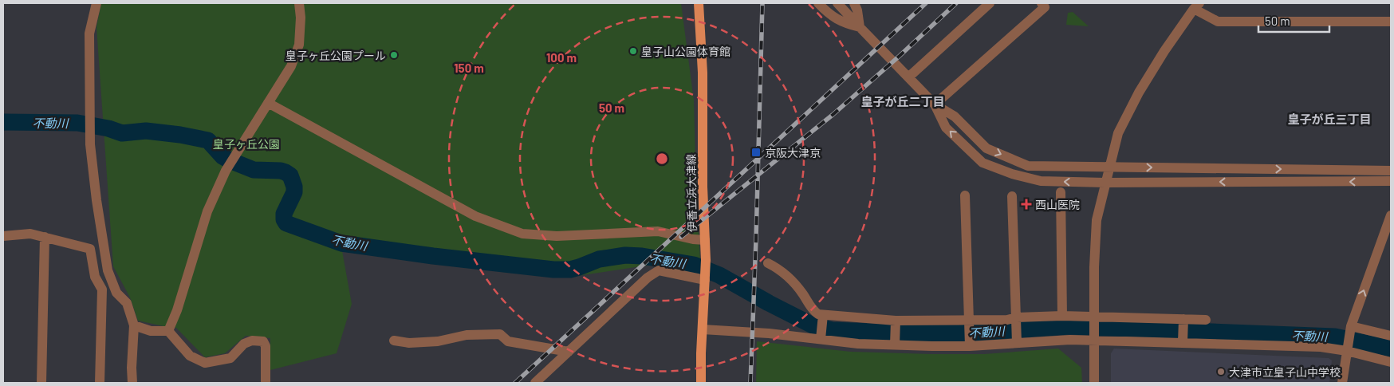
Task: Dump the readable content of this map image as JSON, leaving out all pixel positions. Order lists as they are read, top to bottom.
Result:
{
  "streets": {
    "main road": ["伊香立浜大津線"]
  },
  "districts": ["皇子が丘二丁目", "皇子が丘三丁目"],
  "water": ["不動川"],
  "parks": ["皇子ヶ丘公園"],
  "places": {
    "other": ["皇子山公園体育館", "皇子ヶ丘公園プール", "大津市立皇子山中学校"],
    "transit": ["京阪大津京"],
    "health": ["西山医院"]
  },
  "scale_bar": "50 m",
  "rings": ["100 m", "150 m", "50 m"]
}
